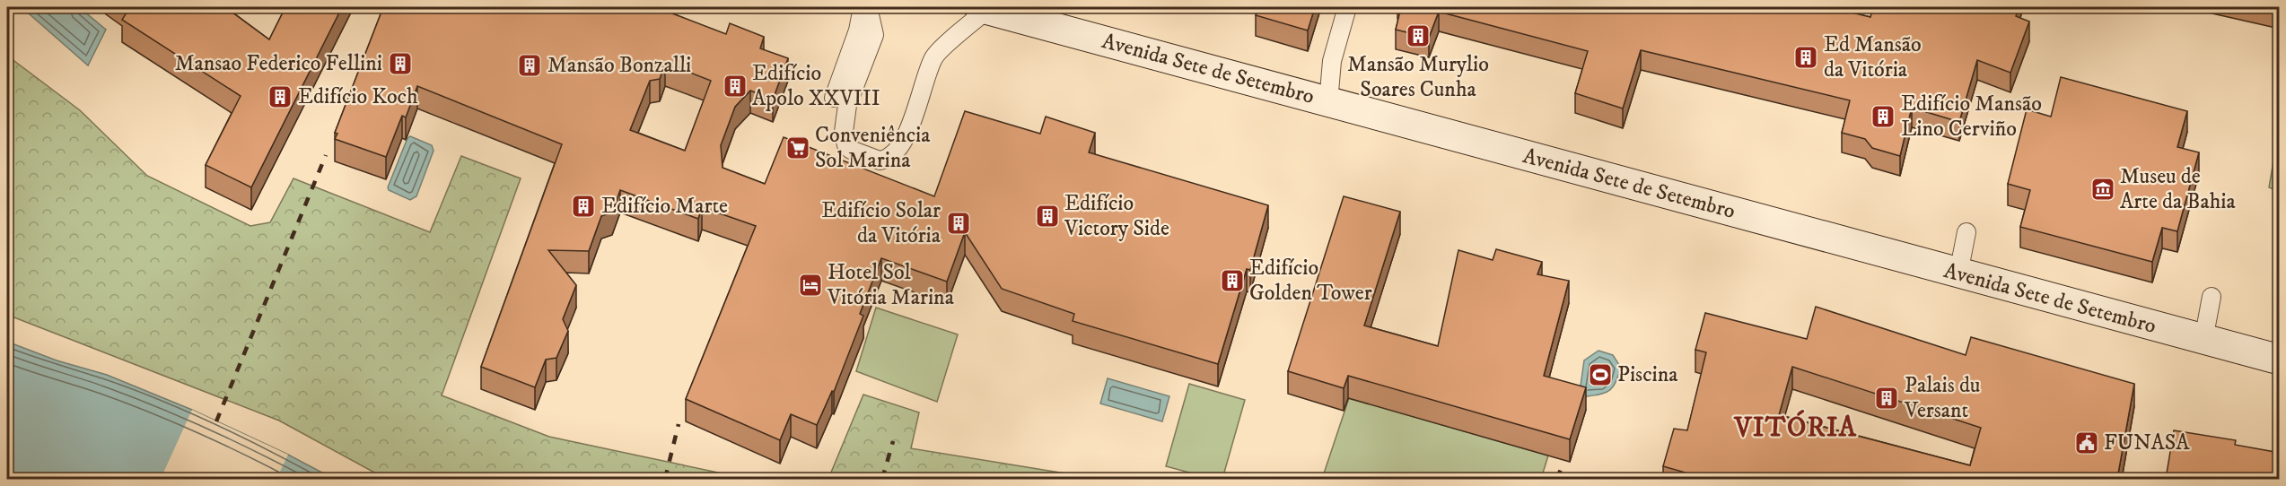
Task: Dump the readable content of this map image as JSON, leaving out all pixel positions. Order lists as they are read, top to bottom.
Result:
{
  "streets": {
    "main road": ["Avenida Sete de Setembro"]
  },
  "districts": ["VITÓRIA"],
  "places": {
    "building": [
      "Mansão Murylio Soares Cunha",
      "Ed Mansão da Vitória",
      "Mansao Federico Fellini",
      "Mansão Bonzalli",
      "Edifício Apolo XXVIII",
      "Edifício Koch",
      "Edifício Mansão Lino Cerviño",
      "Edifício Marte",
      "Edifício Victory Side",
      "Edifício Solar da Vitória",
      "Edifício Golden Tower",
      "Palais du Versant"
    ],
    "supermarket": ["Conveniência Sol Marina"],
    "museum": ["Museu de Arte da Bahia"],
    "hotel": ["Hotel Sol Vitória Marina"],
    "sports": ["Piscina"],
    "public building": ["FUNASA"]
  }
}
